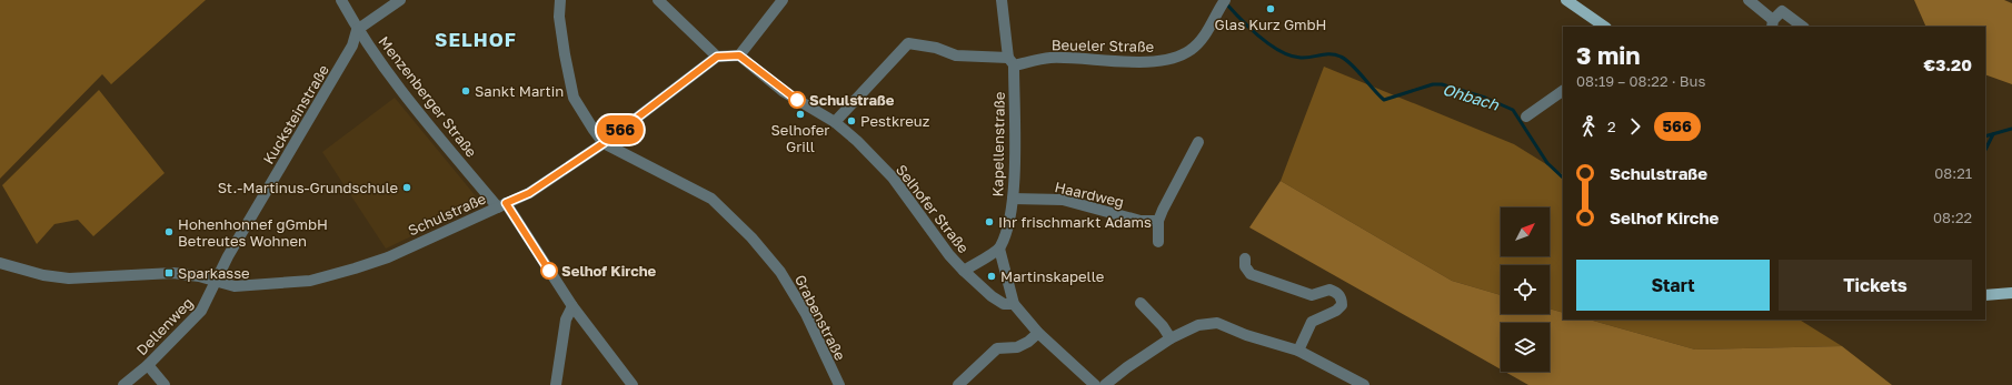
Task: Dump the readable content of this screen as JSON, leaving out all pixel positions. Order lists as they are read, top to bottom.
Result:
{
  "streets": {
    "street": [
      "Beueler Straße",
      "Menzenberger Straße",
      "Kucksteinstraße",
      "Kapellenstraße",
      "Haardweg",
      "Selhofer Straße",
      "Schulstraße",
      "Grabenstraße",
      "Dellenweg"
    ]
  },
  "crossings": [
    ["Beueler Straße", "Kapellenstraße"],
    ["Beueler Straße", "Selhofer Straße"],
    ["Menzenberger Straße", "Kucksteinstraße"],
    ["Menzenberger Straße", "Schulstraße"],
    ["Kucksteinstraße", "Schulstraße"],
    ["Kucksteinstraße", "Dellenweg"],
    ["Kapellenstraße", "Haardweg"],
    ["Schulstraße", "Grabenstraße"],
    ["Schulstraße", "Dellenweg"]
  ],
  "districts": ["SELHOF"],
  "water": ["Ohbach"],
  "places": {
    "other": [
      "Glas Kurz GmbH",
      "Sankt Martin",
      "Schulstraße",
      "Selhofer Grill",
      "Pestkreuz",
      "St.-Martinus-Grundschule",
      "Ihr frischmarkt Adams",
      "Hohenhonnef gGmbH Betreutes Wohnen",
      "Selhof Kirche",
      "Martinskapelle"
    ],
    "transit": ["Sparkasse"]
  },
  "lines": ["bus line 566"],
  "north": "top right",
  "page": {
    "on_map": "566",
    "heading": ["3 min", "08:19 – 08:22 · Bus", "€3.20"],
    "legs": ["2", "566"],
    "list": [
      {
        "name": "Schulstraße",
        "value": "08:21"
      },
      {
        "name": "Selhof Kirche",
        "value": "08:22"
      }
    ],
    "buttons": ["Start", "Tickets"]
  }
}
